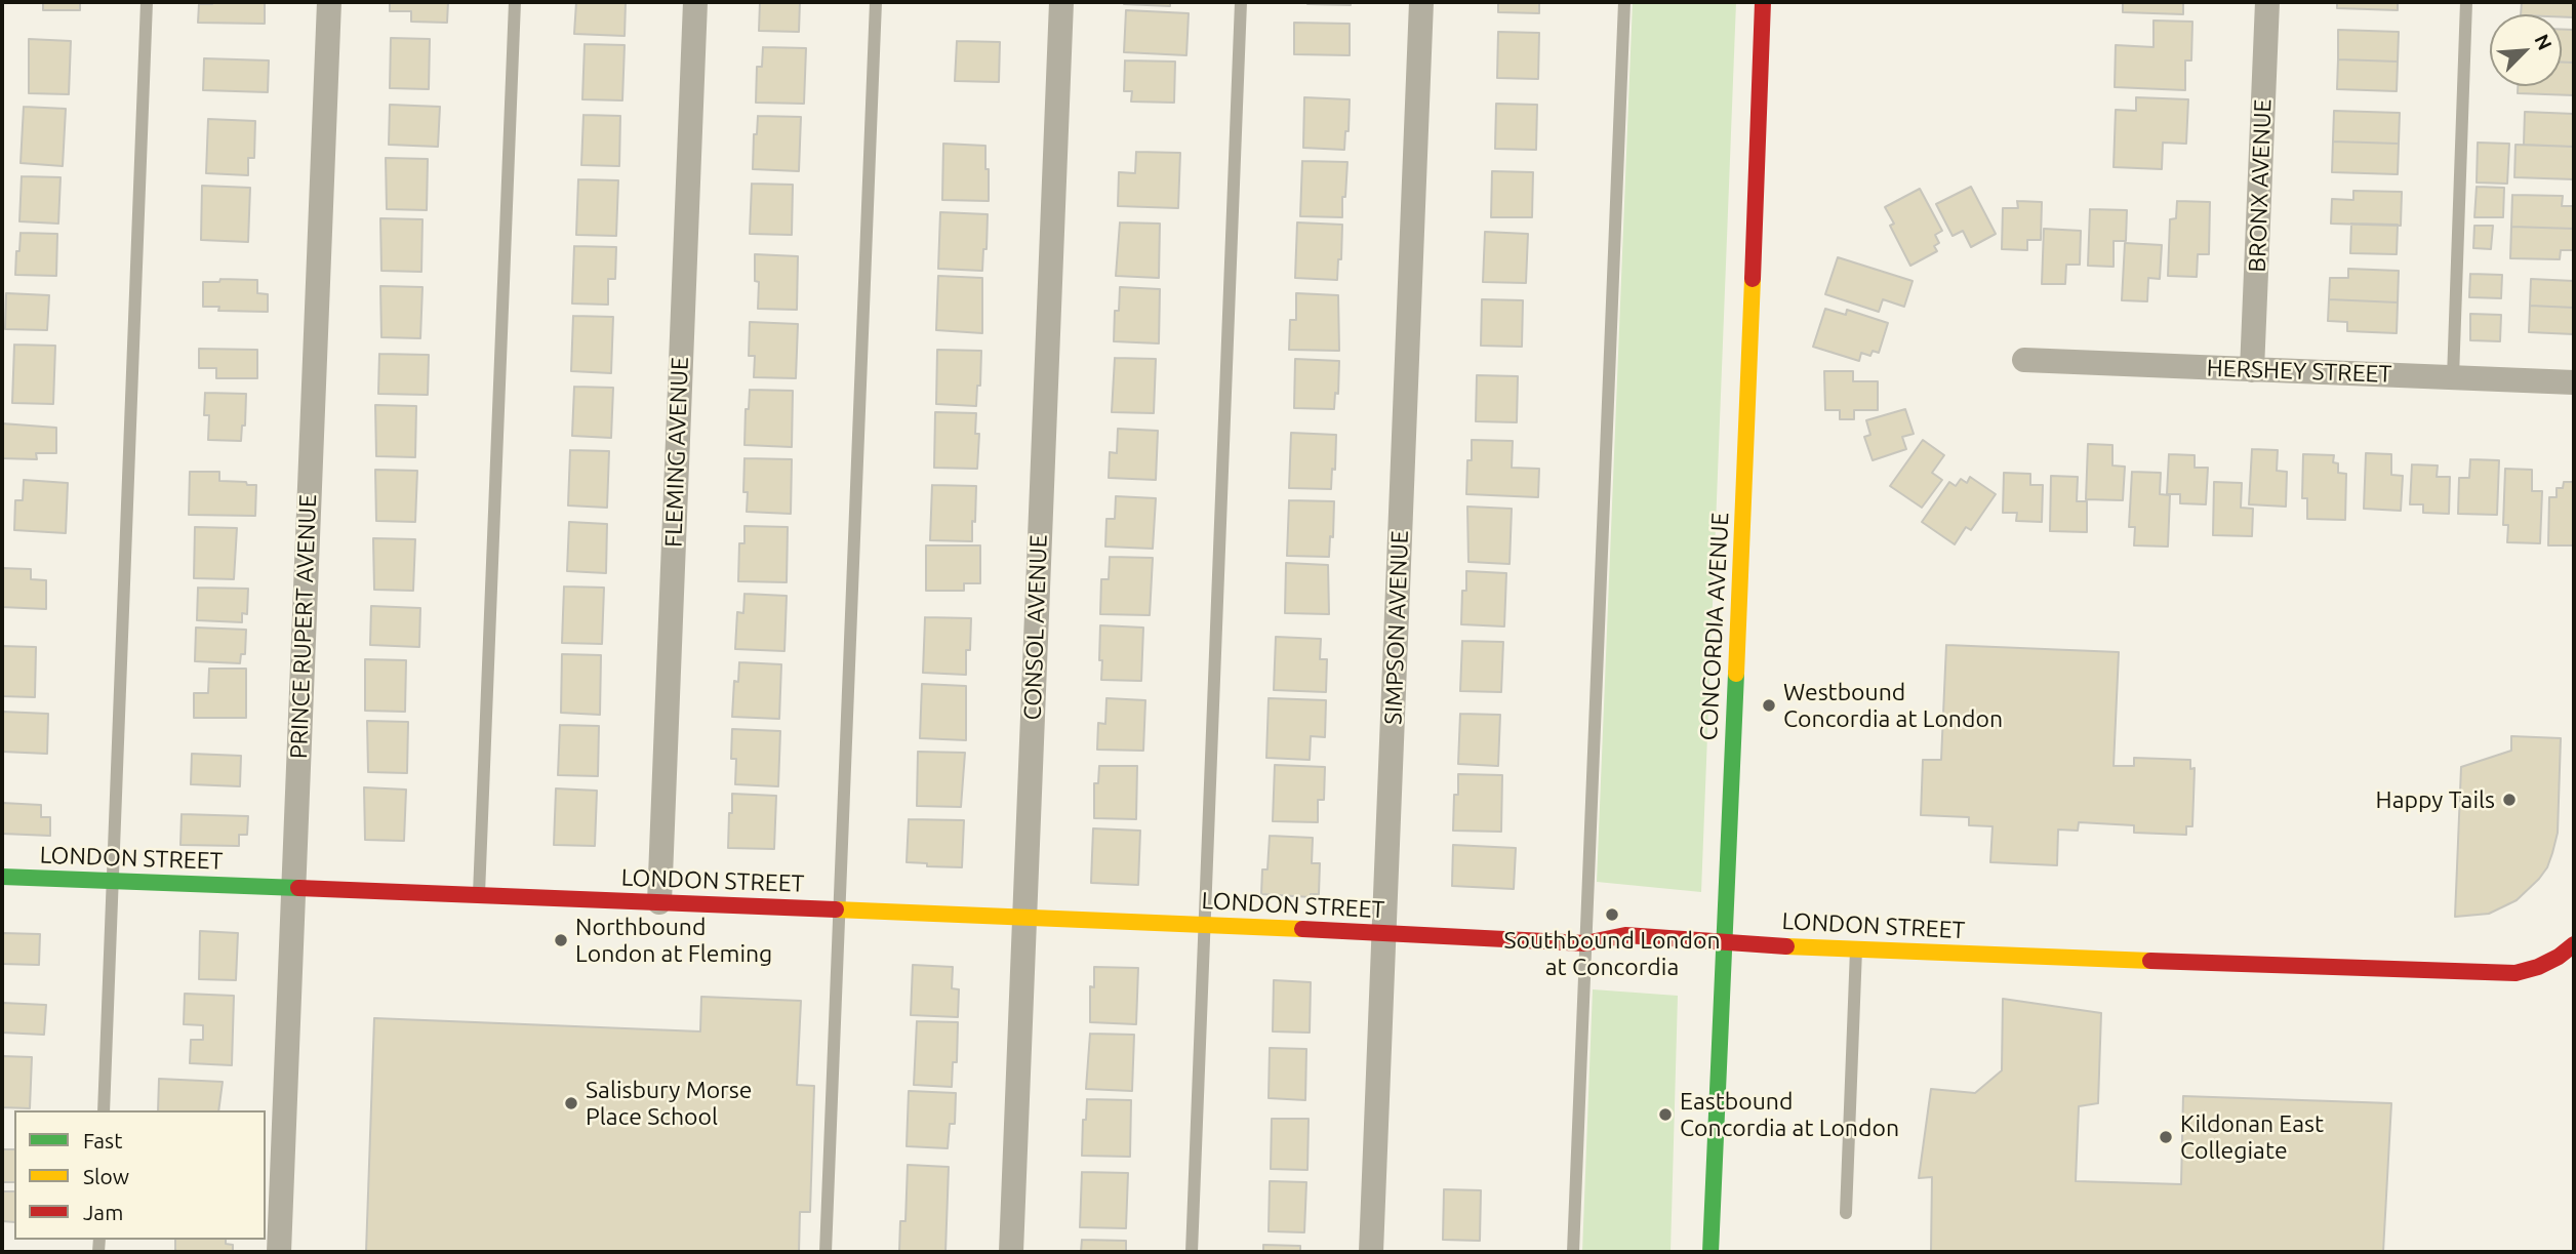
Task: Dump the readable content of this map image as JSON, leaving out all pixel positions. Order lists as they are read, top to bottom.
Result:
{
  "streets": {
    "street": [
      "BRONX AVENUE",
      "HERSHEY STREET",
      "FLEMING AVENUE",
      "PRINCE RUPERT AVENUE",
      "CONCORDIA AVENUE",
      "CONSOL AVENUE",
      "SIMPSON AVENUE",
      "LONDON STREET"
    ]
  },
  "crossings": [
    ["BRONX AVENUE", "HERSHEY STREET"],
    ["FLEMING AVENUE", "LONDON STREET"],
    ["PRINCE RUPERT AVENUE", "LONDON STREET"],
    ["CONCORDIA AVENUE", "LONDON STREET"],
    ["CONSOL AVENUE", "LONDON STREET"],
    ["SIMPSON AVENUE", "LONDON STREET"]
  ],
  "places": [
    "Westbound Concordia at London",
    "Happy Tails",
    "Southbound London at Concordia",
    "Northbound London at Fleming",
    "Salisbury Morse Place School",
    "Eastbound Concordia at London",
    "Kildonan East Collegiate"
  ],
  "legend": ["Fast", "Slow", "Jam"],
  "north": "top right"
}
